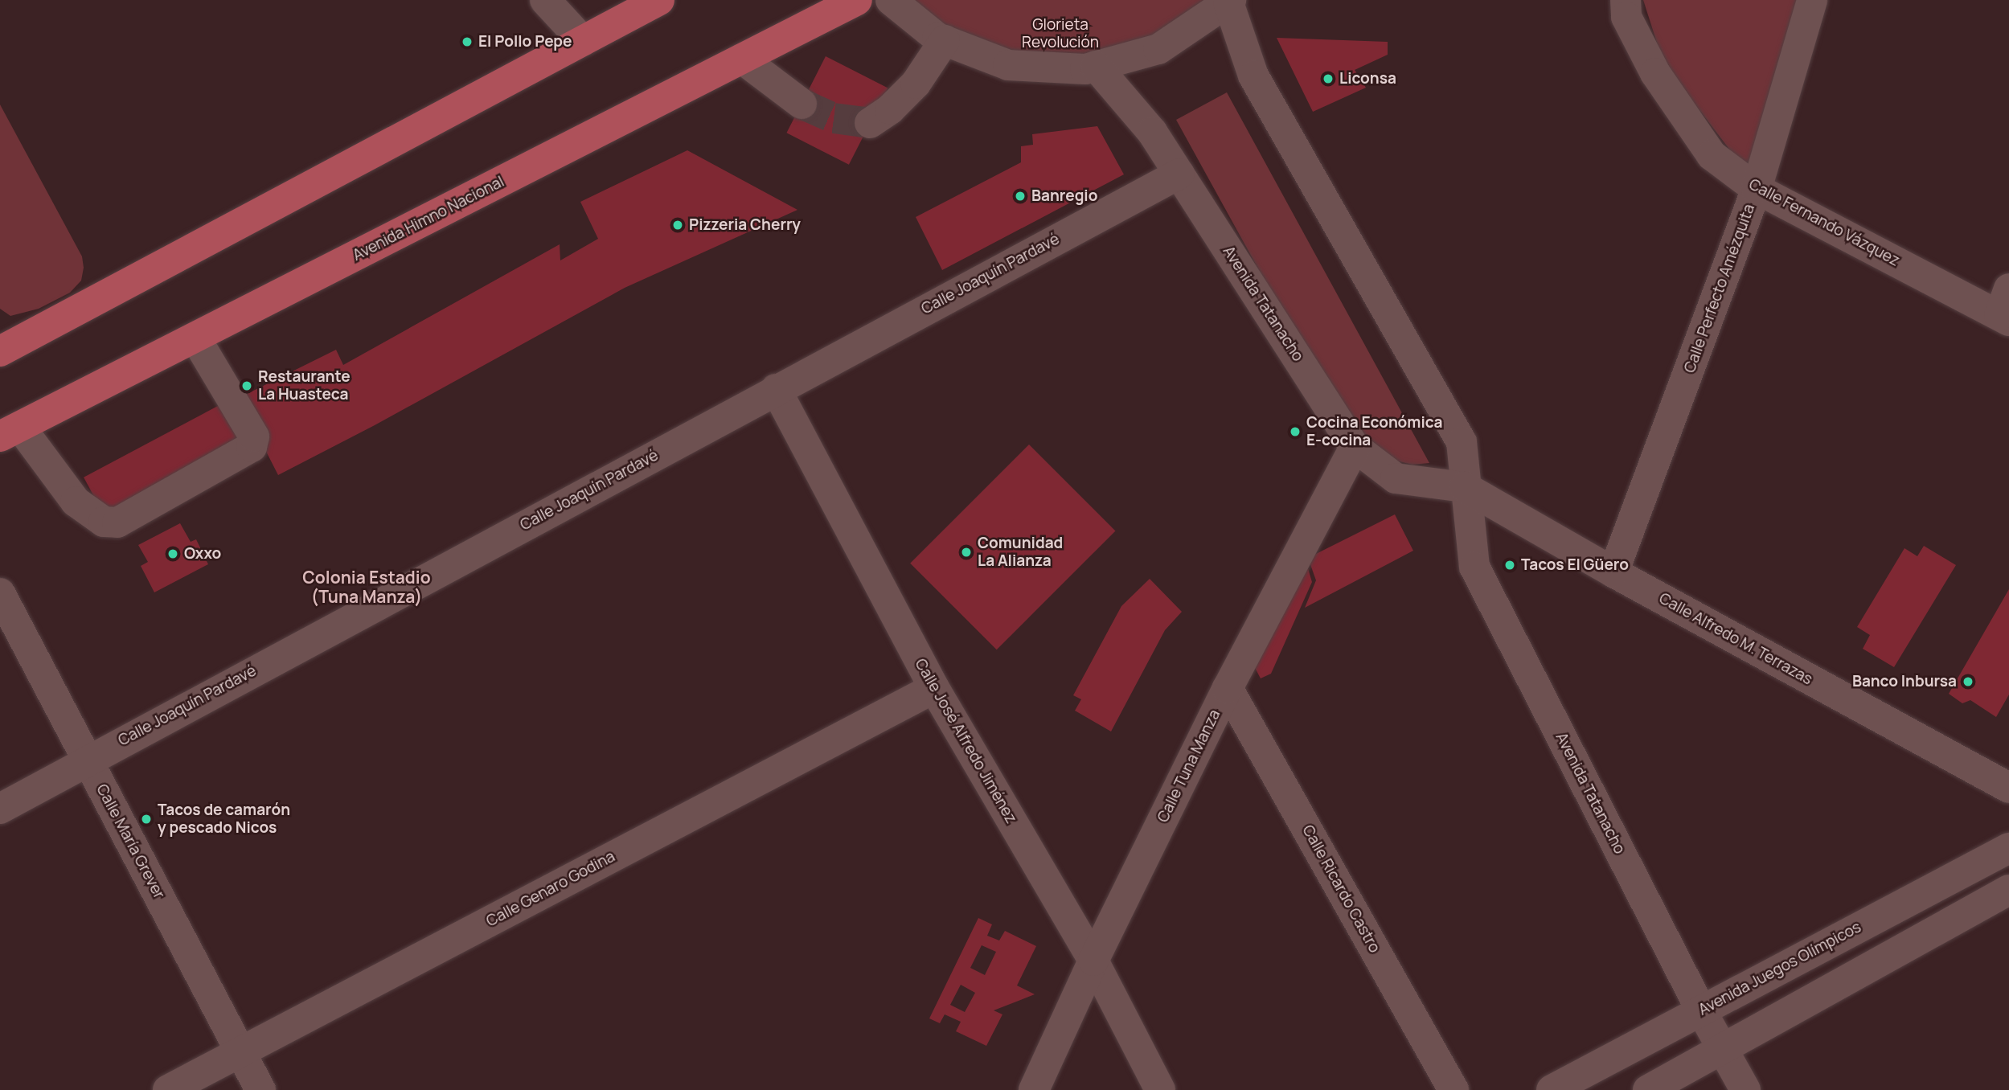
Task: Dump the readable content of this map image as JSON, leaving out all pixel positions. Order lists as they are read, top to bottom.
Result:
{
  "streets": {
    "main road": ["Avenida Himno Nacional"],
    "street": [
      "Calle Fernando Vázquez",
      "Calle Joaquín Pardavé",
      "Calle Perfecto Amézquita",
      "Avenida Tatanacho",
      "Calle Alfredo M. Terrazas",
      "Calle José Alfredo Jiménez",
      "Calle Tuna Manza",
      "Calle María Grever",
      "Calle Genaro Godina",
      "Calle Ricardo Castro",
      "Avenida Juegos Olímpicos"
    ]
  },
  "crossings": [
    ["Calle Fernando Vázquez", "Calle Perfecto Amézquita"],
    ["Calle Joaquín Pardavé", "Avenida Tatanacho"],
    ["Calle Joaquín Pardavé", "Calle José Alfredo Jiménez"],
    ["Calle Joaquín Pardavé", "Calle María Grever"],
    ["Calle Perfecto Amézquita", "Calle Alfredo M. Terrazas"],
    ["Avenida Tatanacho", "Calle Alfredo M. Terrazas"],
    ["Avenida Tatanacho", "Calle Tuna Manza"],
    ["Avenida Tatanacho", "Avenida Juegos Olímpicos"],
    ["Calle José Alfredo Jiménez", "Calle Tuna Manza"],
    ["Calle José Alfredo Jiménez", "Calle Genaro Godina"],
    ["Calle Tuna Manza", "Calle Ricardo Castro"],
    ["Calle María Grever", "Calle Genaro Godina"]
  ],
  "districts": ["Colonia Estadio (Tuna Manza)"],
  "parks": ["Glorieta Revolución"],
  "places": [
    "El Pollo Pepe",
    "Liconsa",
    "Banregio",
    "Pizzeria Cherry",
    "Restaurante La Huasteca",
    "Cocina Económica E-cocina",
    "Comunidad La Alianza",
    "Oxxo",
    "Tacos El Güero",
    "Banco Inbursa",
    "Tacos de camarón y pescado Nicos"
  ]
}
